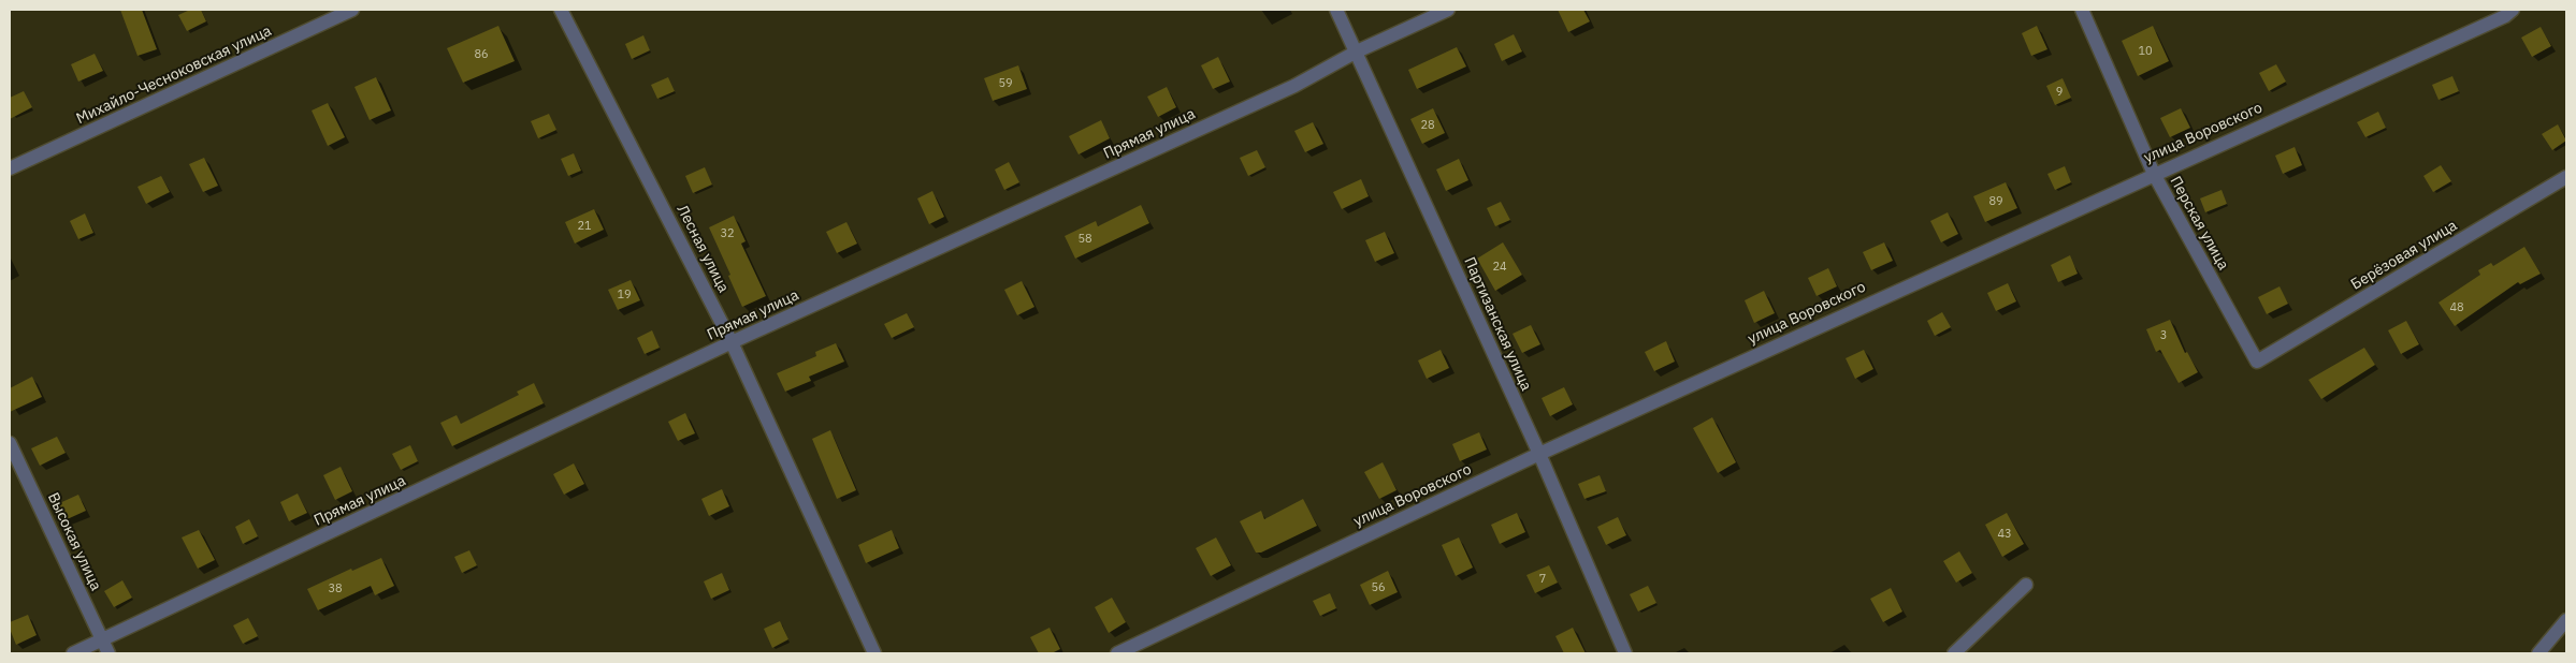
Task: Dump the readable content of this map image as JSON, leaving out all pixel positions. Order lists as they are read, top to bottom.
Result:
{
  "streets": {
    "street": [
      "Михайло-Чесноковская улица",
      "улица Воровского",
      "Прямая улица",
      "Перская улица",
      "Лесная улица",
      "Берёзовая улица",
      "Партизанская улица",
      "Высокая улица"
    ]
  },
  "crossings": [
    ["улица Воровского", "Перская улица"],
    ["улица Воровского", "Партизанская улица"],
    ["Прямая улица", "Лесная улица"],
    ["Прямая улица", "Партизанская улица"],
    ["Прямая улица", "Высокая улица"],
    ["Перская улица", "Берёзовая улица"]
  ],
  "house_numbers": [
    "10",
    "86",
    "59",
    "9",
    "28",
    "89",
    "21",
    "32",
    "58",
    "24",
    "19",
    "48",
    "3",
    "43",
    "7",
    "56",
    "38"
  ]
}
